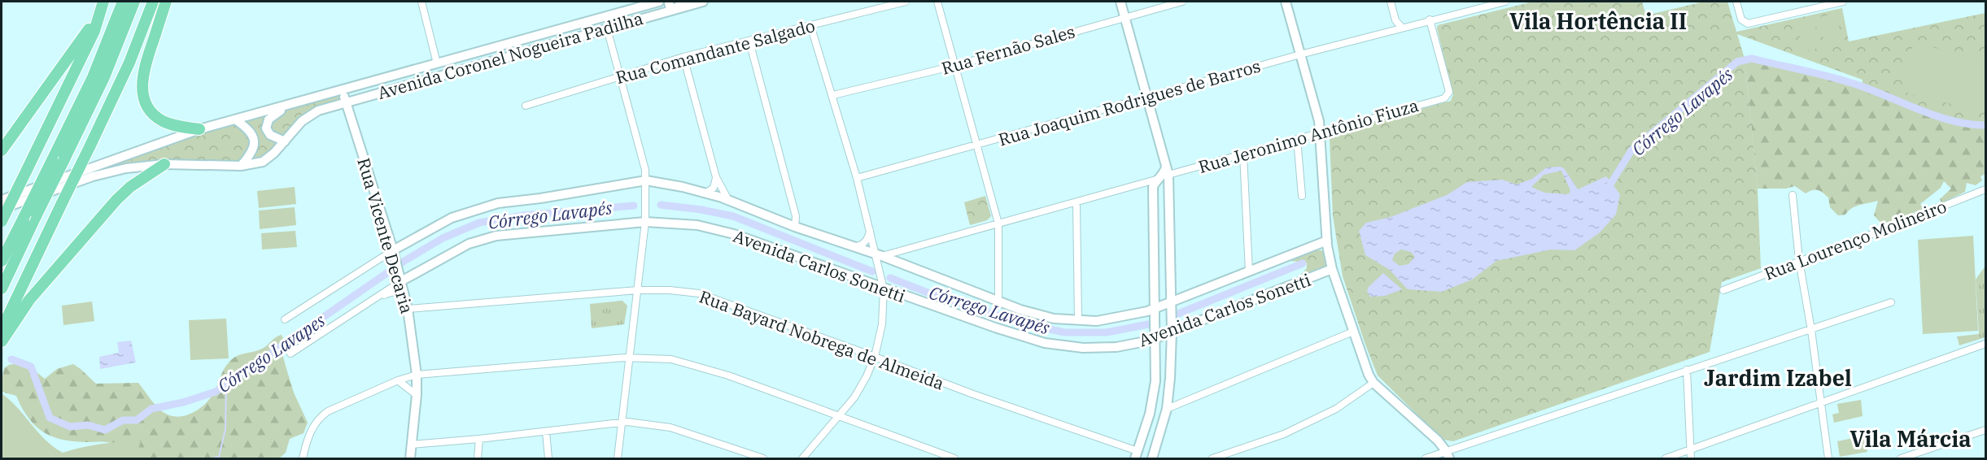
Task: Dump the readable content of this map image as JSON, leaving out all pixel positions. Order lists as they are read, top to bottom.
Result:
{
  "streets": {
    "street": [
      "Rua Fernão Sales",
      "Rua Comandante Salgado",
      "Avenida Coronel Nogueira Padilha",
      "Rua Joaquim Rodrigues de Barros",
      "Rua Jeronimo Antônio Fiuza",
      "Rua Vicente Decaria",
      "Rua Lourenço Molineiro",
      "Avenida Carlos Sonetti",
      "Rua Bayard Nobrega de Almeida"
    ]
  },
  "crossings": [
    ["Avenida Coronel Nogueira Padilha", "Rua Vicente Decaria"],
    ["Rua Joaquim Rodrigues de Barros", "Rua Jeronimo Antônio Fiuza"],
    ["Rua Jeronimo Antônio Fiuza", "Avenida Carlos Sonetti"],
    ["Rua Vicente Decaria", "Avenida Carlos Sonetti"],
    ["Rua Vicente Decaria", "Rua Bayard Nobrega de Almeida"]
  ],
  "districts": ["Vila Hortência II", "Jardim Izabel", "Vila Márcia"],
  "water": ["Córrego Lavapés", "Córrego Lavapes"]
}
